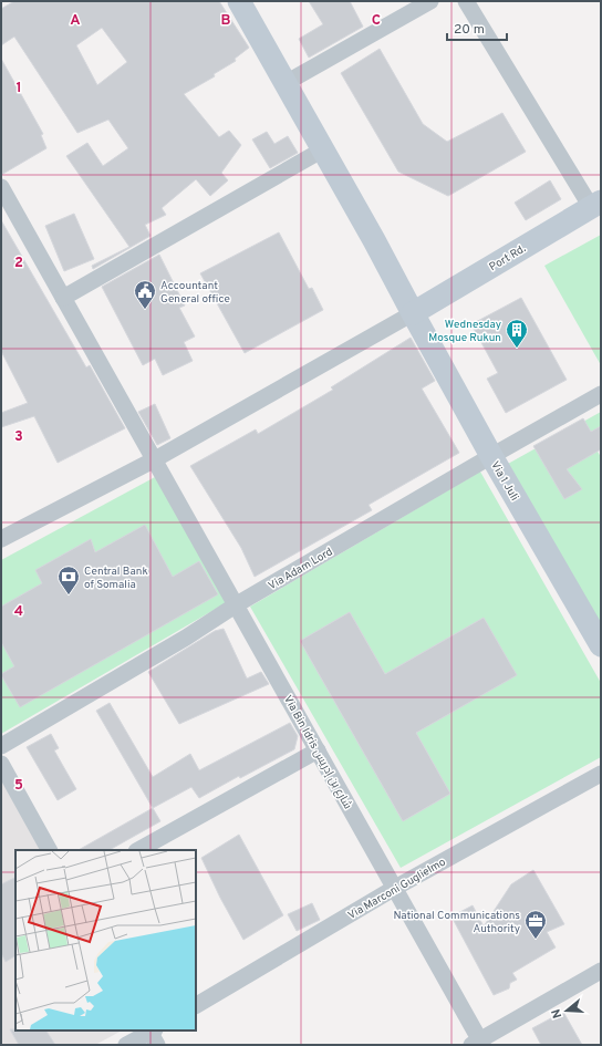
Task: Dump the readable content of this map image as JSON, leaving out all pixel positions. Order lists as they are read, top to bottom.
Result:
{
  "streets": {
    "main road": ["Port Rd.", "Via 1 Juli"],
    "street": ["Via Adam Lord", "Via Bin Idris شارع بن إدريس", "Via Marconi Guglielmo"]
  },
  "crossings": [
    ["Port Rd.", "Via 1 Juli"],
    ["Via 1 Juli", "Via Adam Lord"],
    ["Via Adam Lord", "Via Bin Idris شارع بن إدريس"],
    ["Via Bin Idris شارع بن إدريس", "Via Marconi Guglielmo"]
  ],
  "places": {
    "public building": ["Accountant General office"],
    "building": ["Wednesday Mosque Rukun"],
    "bank": ["Central Bank of Somalia"],
    "office": ["National Communications Authority"]
  },
  "scale_bar": "20 m",
  "north": "left",
  "grid": {
    "columns": ["A", "B", "C"],
    "rows": [
      "1",
      "2",
      "3",
      "4",
      "5"
    ]
  }
}
